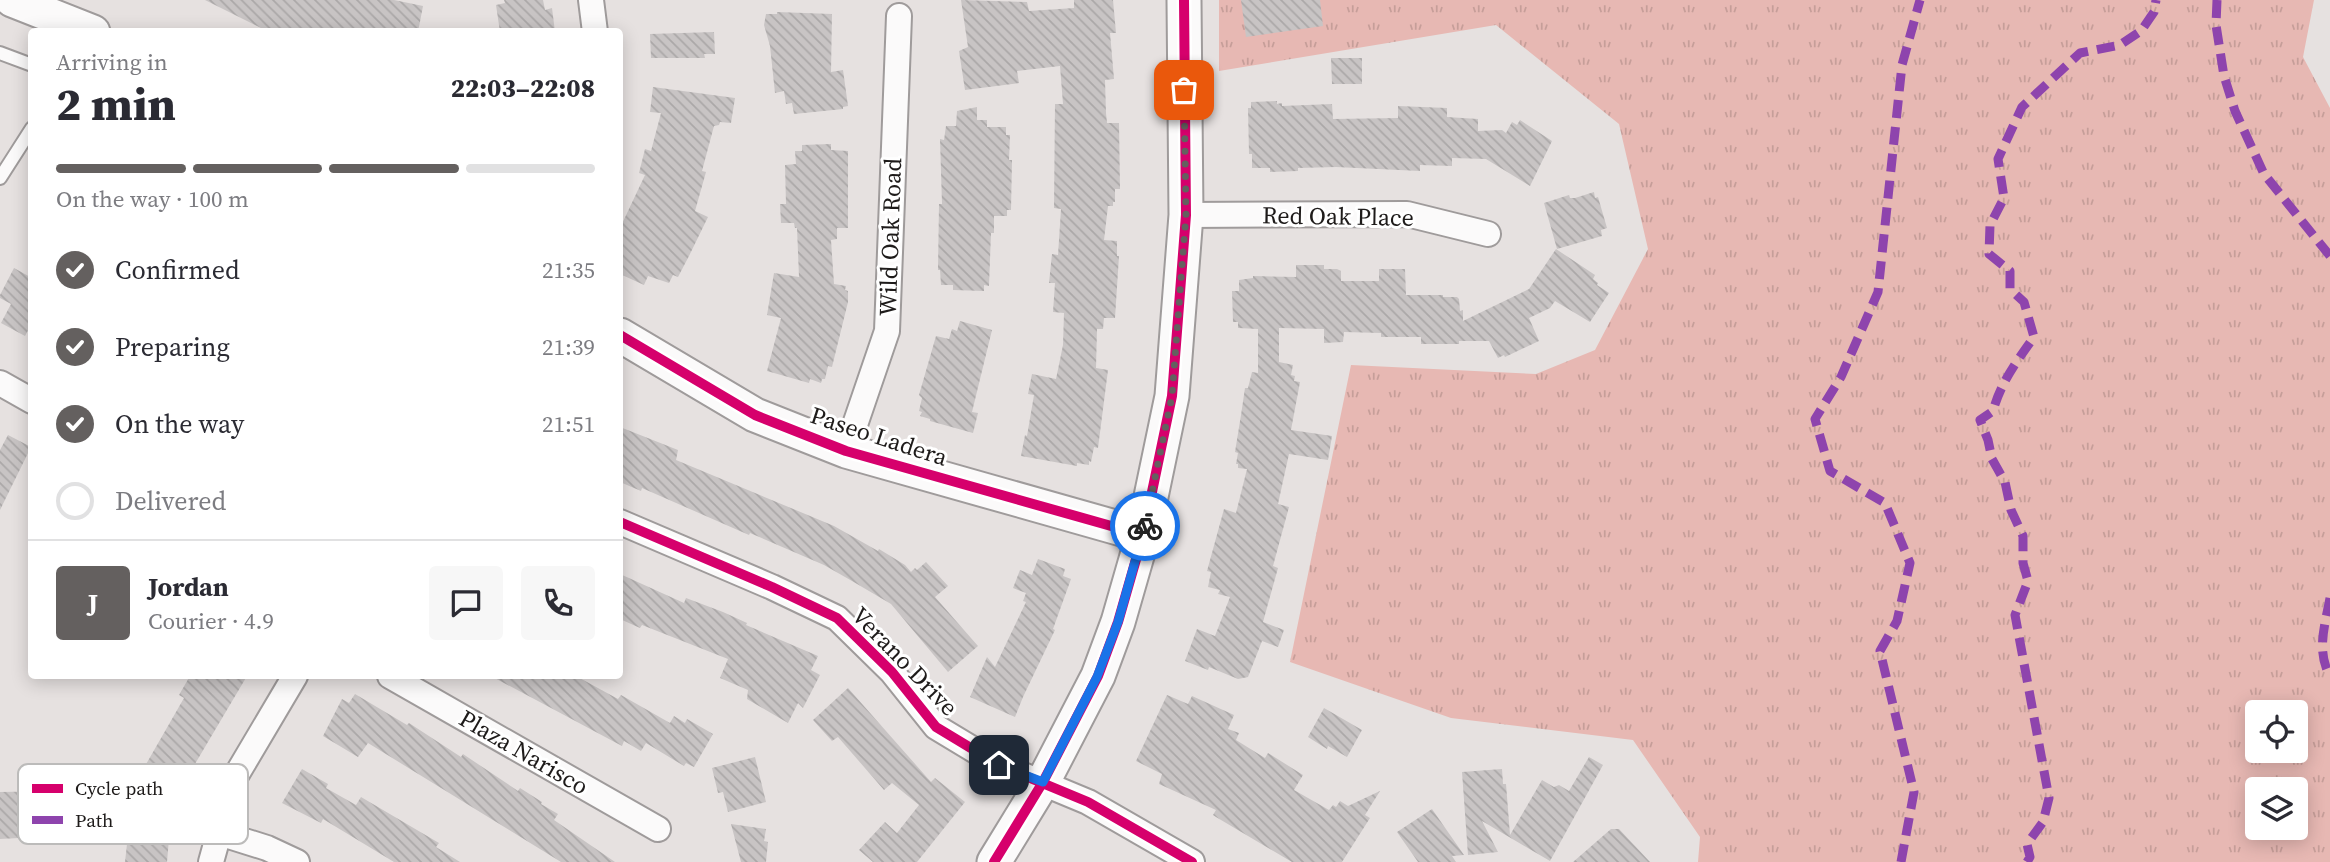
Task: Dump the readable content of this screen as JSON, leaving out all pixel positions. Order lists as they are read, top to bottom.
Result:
{
  "streets": {
    "street": [
      "Red Oak Place",
      "Wild Oak Road",
      "Paseo Ladera",
      "Verano Drive",
      "Plaza Narisco"
    ]
  },
  "crossings": [
    ["Wild Oak Road", "Paseo Ladera"]
  ],
  "legend": ["Cycle path", "Path"],
  "page": {
    "heading": ["2 min", "Arriving in", "22:03–22:08"],
    "panel": ["Jordan", "Courier · 4.9"],
    "bar": "On the way · 100 m",
    "list": [
      ["Confirmed", "21:35"],
      ["Preparing", "21:39"],
      ["On the way", "21:51"],
      "Delivered"
    ],
    "round": "J"
  }
}
